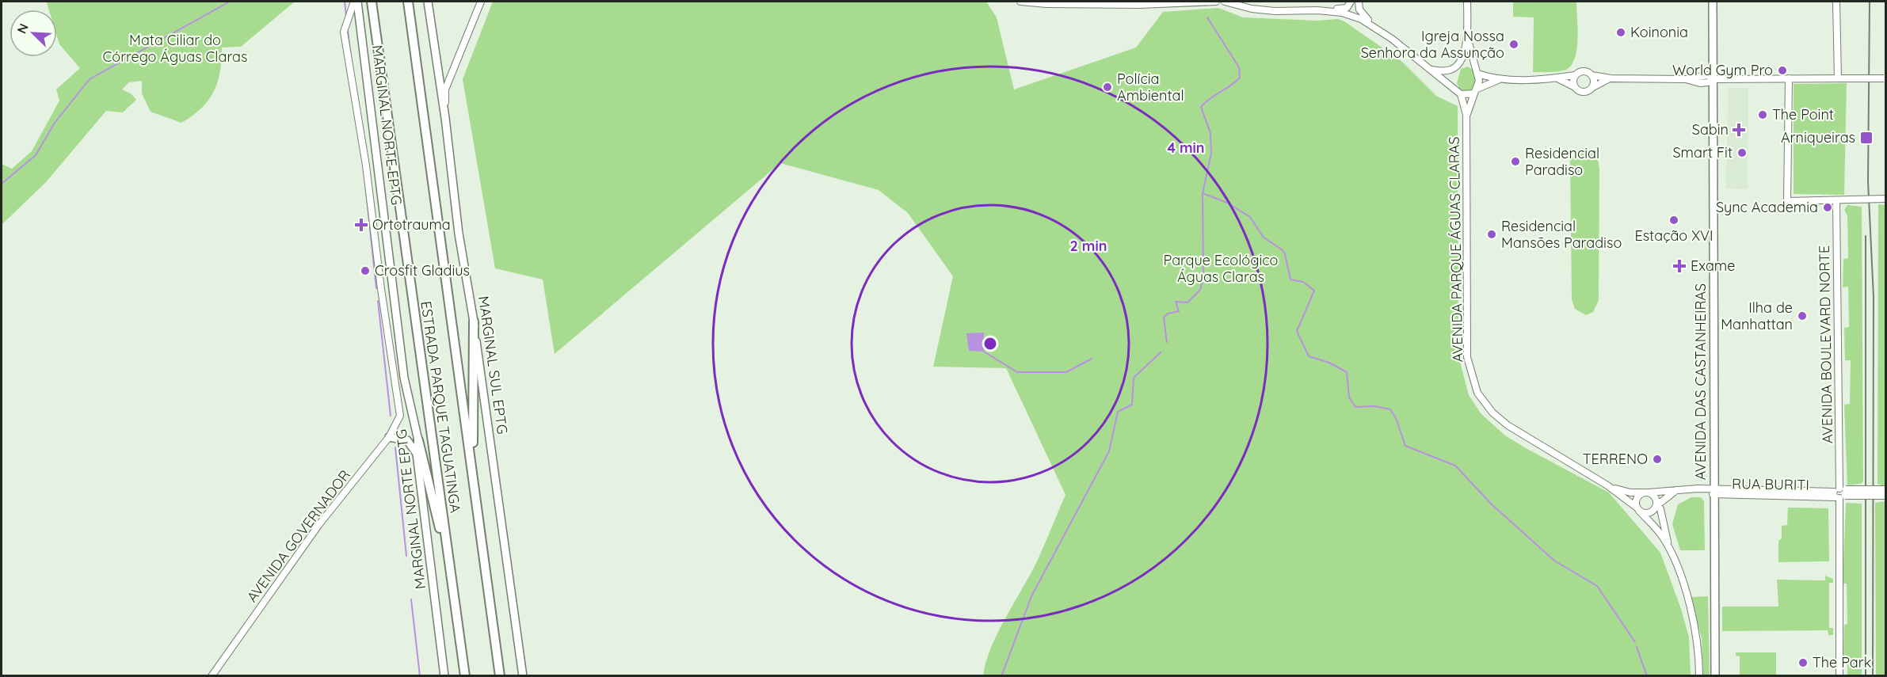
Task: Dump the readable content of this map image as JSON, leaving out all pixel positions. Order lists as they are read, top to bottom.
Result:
{
  "streets": {
    "highway": ["ESTRADA PARQUE TAGUATINGA"],
    "main road": ["MARGINAL NORTE EPTG", "MARGINAL SUL EPTG", "AVENIDA DAS CASTANHEIRAS"],
    "street": [
      "AVENIDA PARQUE ÁGUAS CLARAS",
      "AVENIDA BOULEVARD NORTE",
      "RUA BURITI",
      "AVENIDA GOVERNADOR"
    ]
  },
  "crossings": [
    ["MARGINAL NORTE EPTG", "AVENIDA GOVERNADOR"],
    ["AVENIDA PARQUE ÁGUAS CLARAS", "RUA BURITI"],
    ["AVENIDA BOULEVARD NORTE", "RUA BURITI"],
    ["AVENIDA DAS CASTANHEIRAS", "RUA BURITI"]
  ],
  "parks": ["Mata Ciliar do Córrego Águas Claras", "Parque Ecológico Águas Claras"],
  "places": {
    "other": [
      "Koinonia",
      "Igreja Nossa Senhora da Assunção",
      "World Gym Pro",
      "Polícia Ambiental",
      "The Point",
      "Smart Fit",
      "Residencial Paradiso",
      "Sync Academia",
      "Estação XVI",
      "Residencial Mansões Paradiso",
      "Crosfit Gladius",
      "Ilha de Manhattan",
      "TERRENO",
      "The Park"
    ],
    "health": ["Sabin", "Ortotrauma", "Exame"],
    "transit": ["Arniqueiras"]
  },
  "north": "top left",
  "rings": ["4 min", "2 min"]
}
